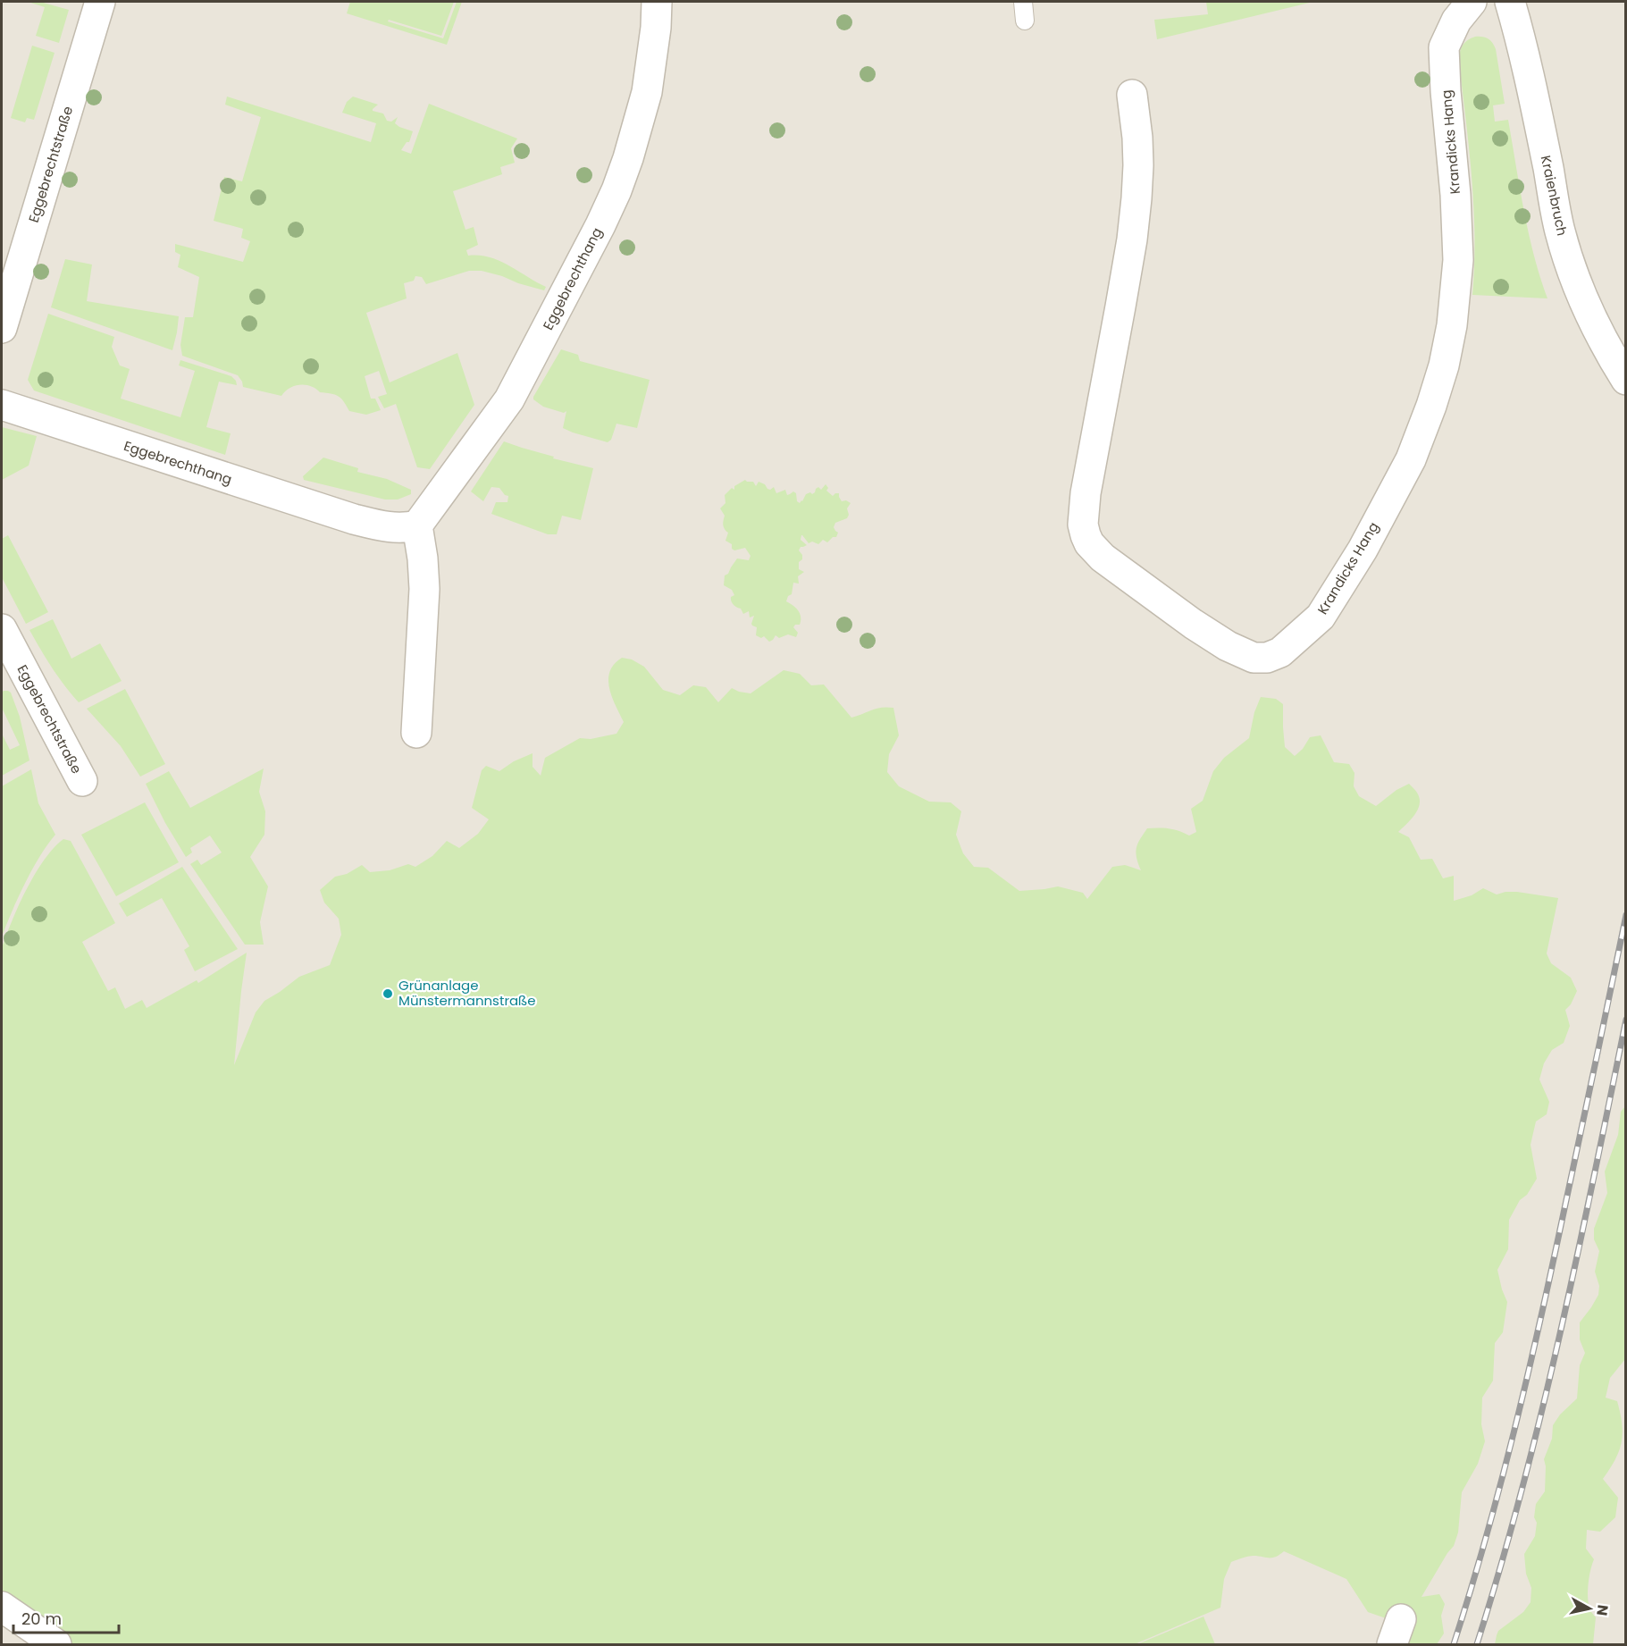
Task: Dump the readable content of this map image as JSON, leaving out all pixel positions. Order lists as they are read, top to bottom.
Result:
{
  "streets": {
    "street": [
      "Krandicks Hang",
      "Eggebrechtstraße",
      "Kraienbruch",
      "Eggebrechthang"
    ]
  },
  "places": ["Grünanlage Münstermannstraße"],
  "scale_bar": "20 m",
  "north": "right"
}
